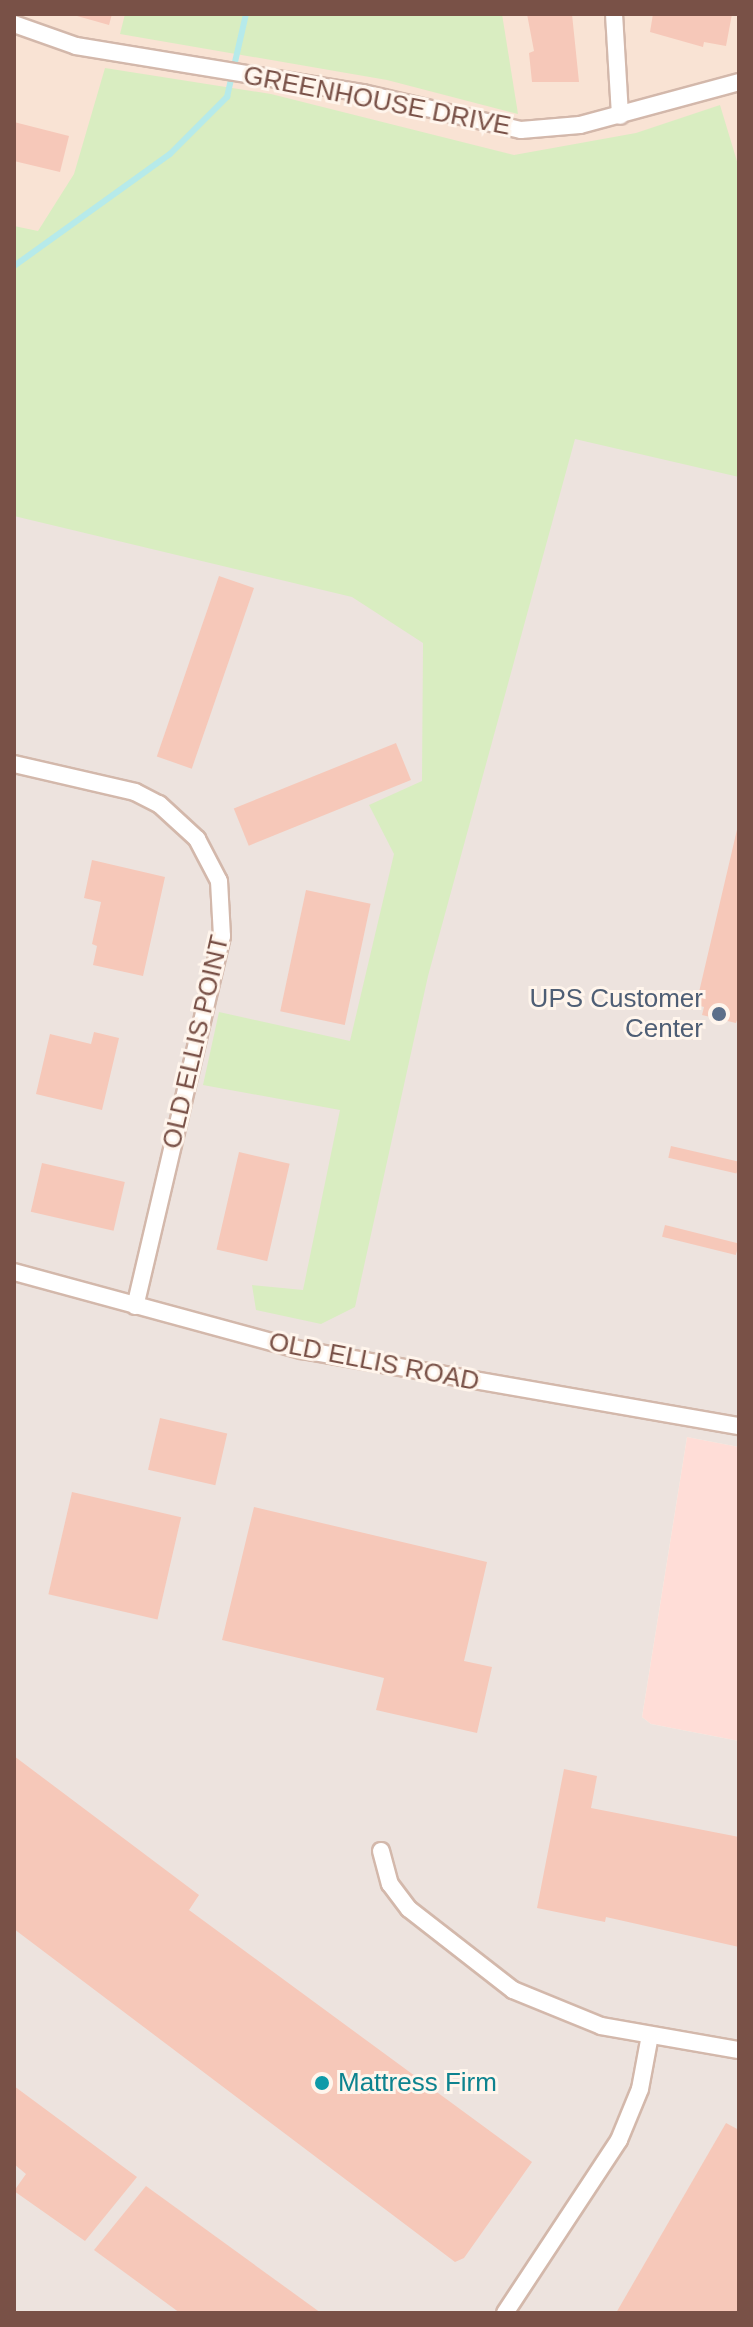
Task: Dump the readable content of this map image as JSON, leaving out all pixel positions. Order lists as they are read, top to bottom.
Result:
{
  "streets": {
    "street": ["GREENHOUSE DRIVE", "OLD ELLIS POINT", "OLD ELLIS ROAD"]
  },
  "crossings": [
    ["OLD ELLIS POINT", "OLD ELLIS ROAD"]
  ],
  "places": ["UPS Customer Center", "Mattress Firm"]
}
